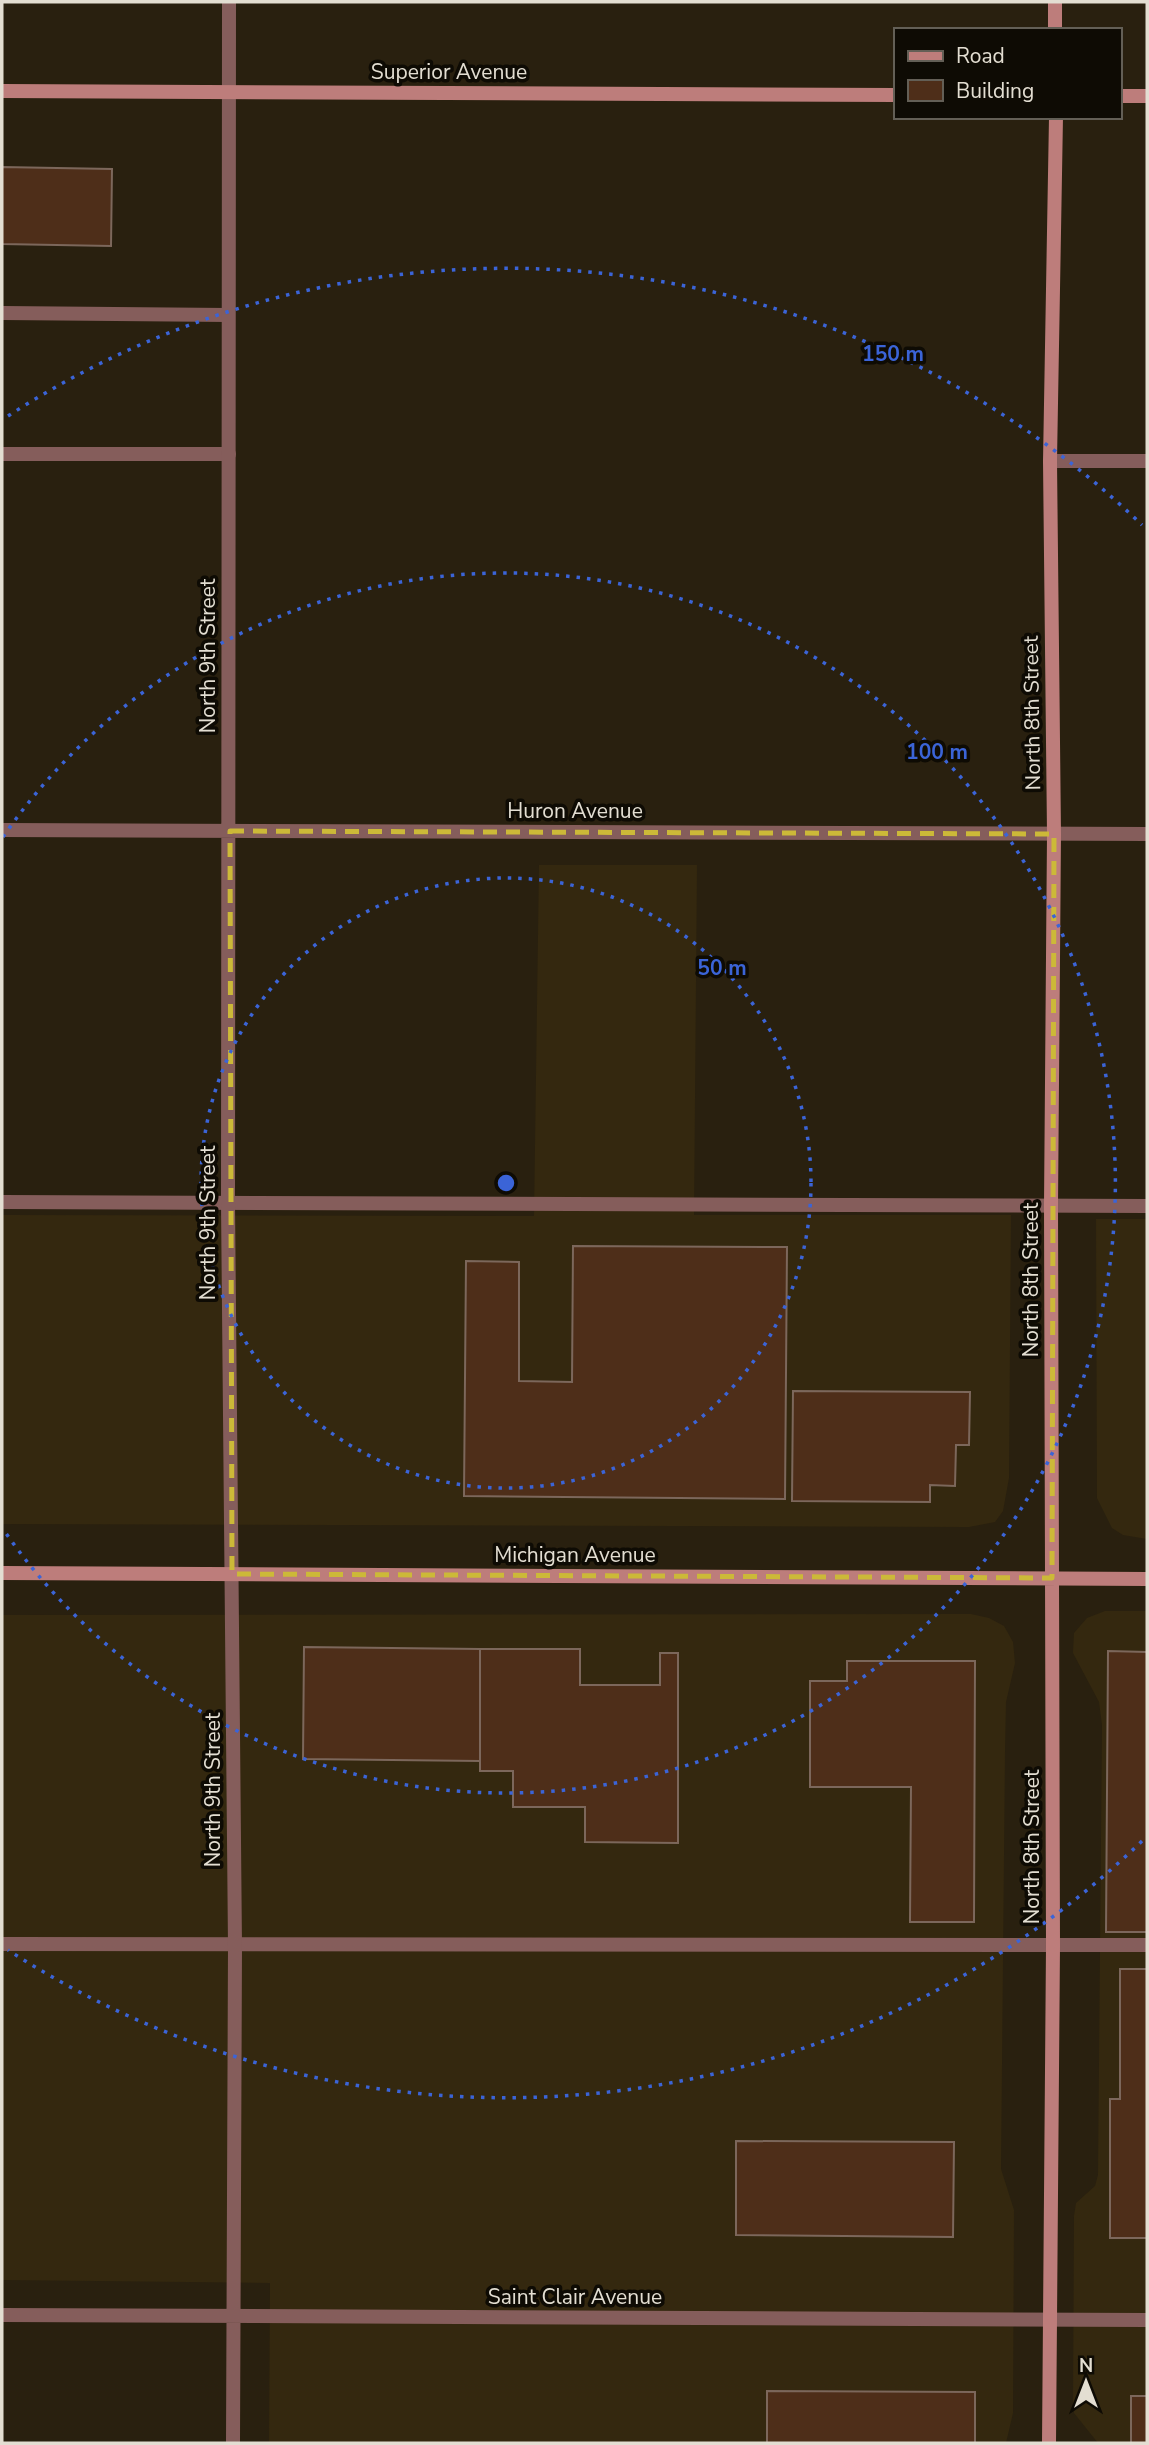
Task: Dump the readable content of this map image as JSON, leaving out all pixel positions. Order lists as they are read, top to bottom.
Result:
{
  "streets": {
    "main road": ["Superior Avenue", "North 8th Street", "Michigan Avenue"],
    "street": ["North 9th Street", "Huron Avenue", "Saint Clair Avenue"]
  },
  "crossings": [
    ["Superior Avenue", "North 9th Street"],
    ["North 9th Street", "Huron Avenue"],
    ["North 9th Street", "Michigan Avenue"],
    ["North 9th Street", "Saint Clair Avenue"],
    ["North 8th Street", "Huron Avenue"],
    ["North 8th Street", "Michigan Avenue"],
    ["North 8th Street", "Saint Clair Avenue"]
  ],
  "legend": ["Road", "Building"],
  "north": "top",
  "rings": ["150 m", "100 m", "50 m"]
}
